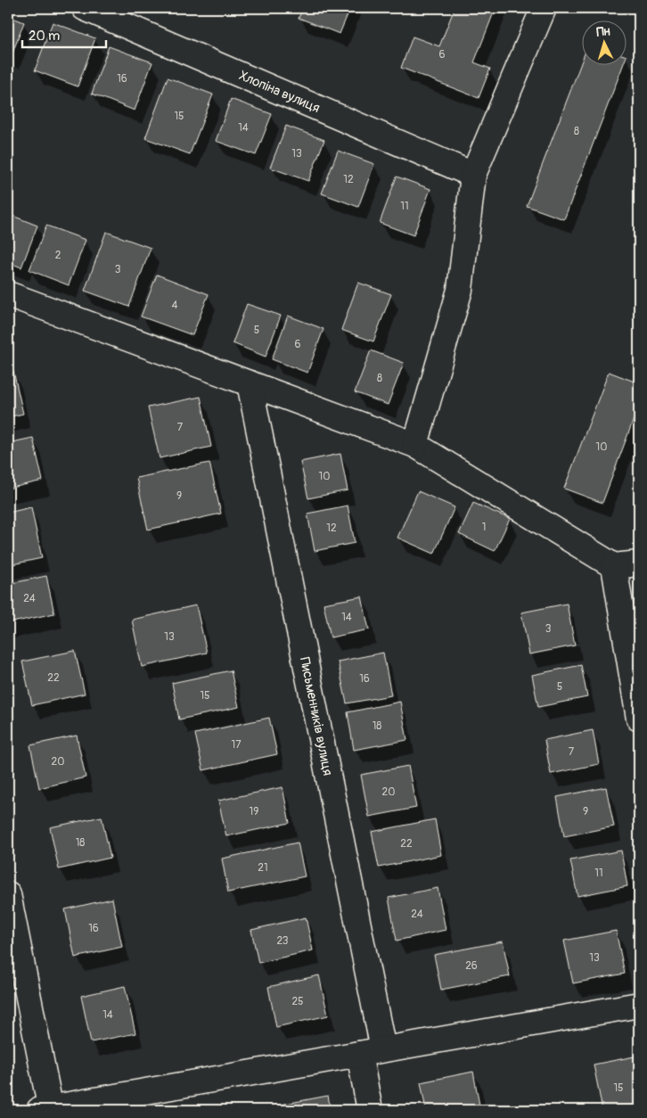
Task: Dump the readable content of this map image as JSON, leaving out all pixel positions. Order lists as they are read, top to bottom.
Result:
{
  "streets": {
    "street": ["Хлопіна вулиця", "Письменників вулиця"]
  },
  "house_numbers": [
    "6",
    "16",
    "15",
    "14",
    "8",
    "13",
    "12",
    "11",
    "2",
    "3",
    "4",
    "5",
    "6",
    "8",
    "7",
    "10",
    "10",
    "9",
    "1",
    "12",
    "24",
    "14",
    "3",
    "13",
    "22",
    "16",
    "5",
    "15",
    "18",
    "17",
    "7",
    "20",
    "20",
    "19",
    "9",
    "18",
    "22",
    "21",
    "11",
    "24",
    "16",
    "23",
    "13",
    "26",
    "25",
    "14",
    "15"
  ],
  "scale_bar": "20 m",
  "north": "top"
}
